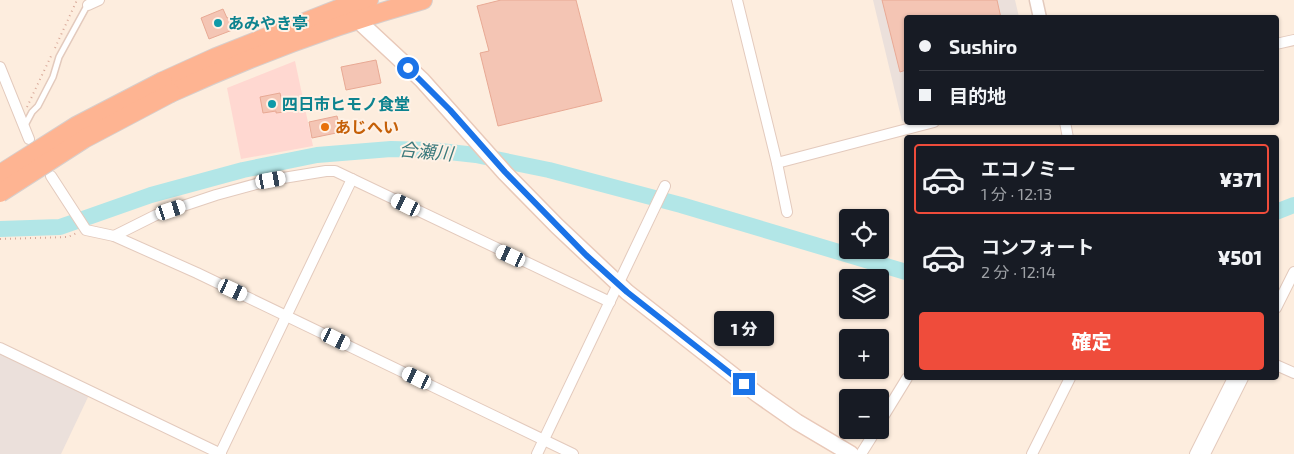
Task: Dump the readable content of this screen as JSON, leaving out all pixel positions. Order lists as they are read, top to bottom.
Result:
{
  "water": ["合瀬川"],
  "places": ["あみやき亭", "四日市ヒモノ食堂", "あじへい"],
  "page": {
    "banner": ["Sushiro", "目的地"],
    "list": [
      {
        "name": "エコノミー",
        "note": "1 分 · 12:13",
        "value": "¥371"
      },
      {
        "name": "コンフォート",
        "note": "2 分 · 12:14",
        "value": "¥501"
      }
    ],
    "map_buttons": ["+", "−"],
    "buttons": "確定",
    "bubble": "1 分"
  }
}
